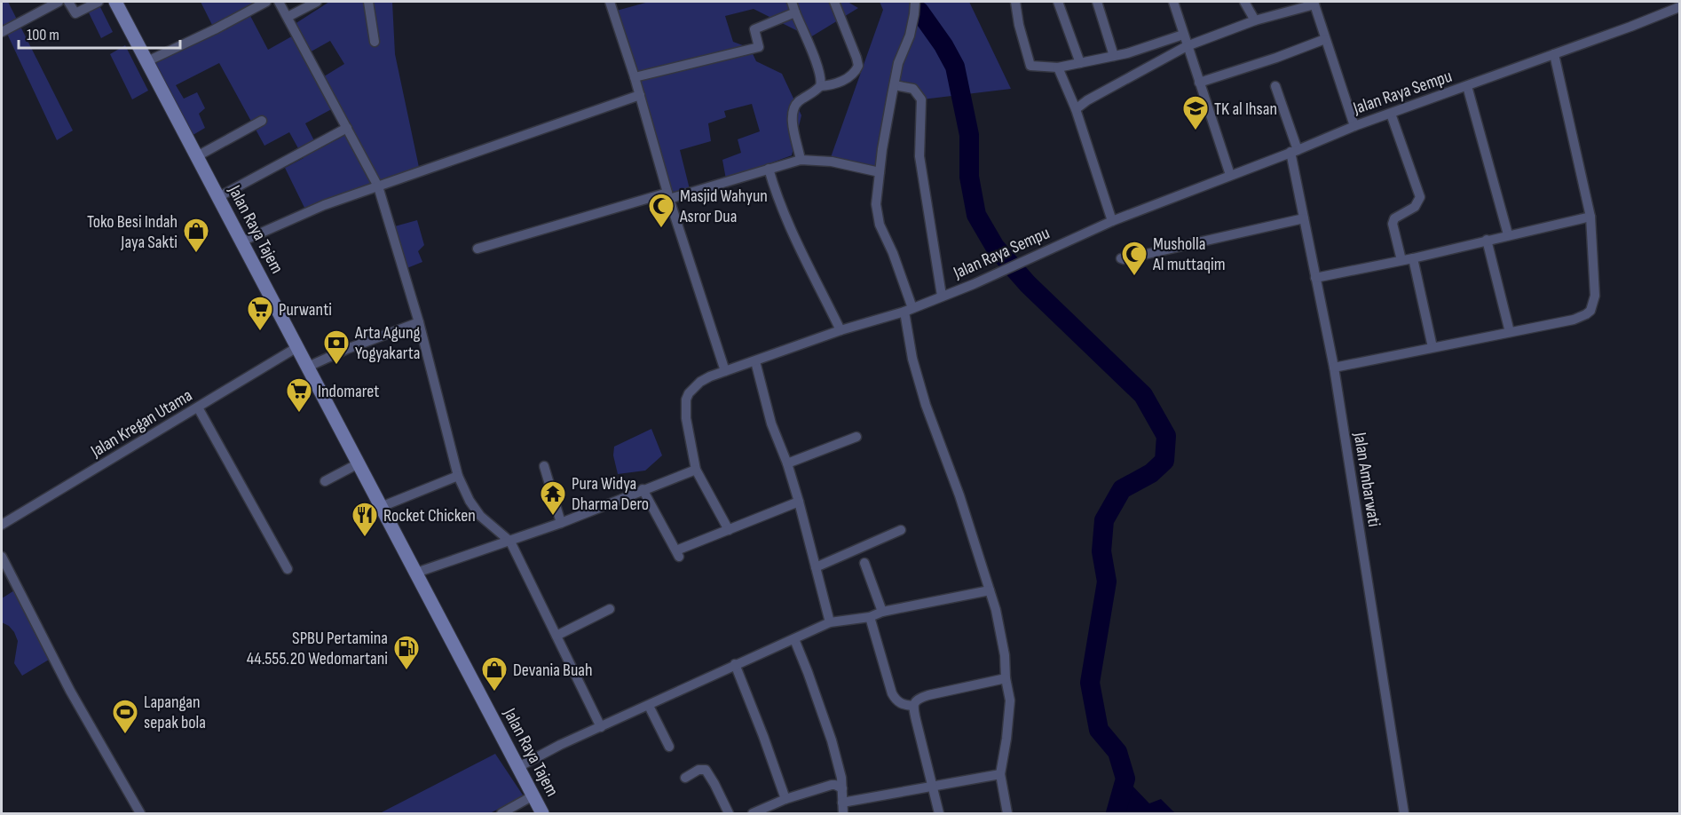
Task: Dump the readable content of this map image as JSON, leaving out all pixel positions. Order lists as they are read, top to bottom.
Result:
{
  "streets": {
    "main road": ["Jalan Raya Tajem"],
    "street": ["Jalan Raya Sempu", "Jalan Kregan Utama", "Jalan Ambarwati"]
  },
  "crossings": [
    ["Jalan Raya Sempu", "Jalan Ambarwati"],
    ["Jalan Raya Tajem", "Jalan Kregan Utama"]
  ],
  "places": {
    "school or university": ["TK al Ihsan"],
    "mosque": ["Masjid Wahyun Asror Dua", "Musholla Al muttaqim"],
    "shop": ["Toko Besi Indah Jaya Sakti", "Devania Buah"],
    "supermarket": ["Purwanti", "Indomaret"],
    "bank": ["Arta Agung Yogyakarta"],
    "temple": ["Pura Widya Dharma Dero"],
    "restaurant": ["Rocket Chicken"],
    "fuel station": ["SPBU Pertamina 44.555.20 Wedomartani"],
    "sports": ["Lapangan sepak bola"]
  },
  "scale_bar": "100 m"
}
